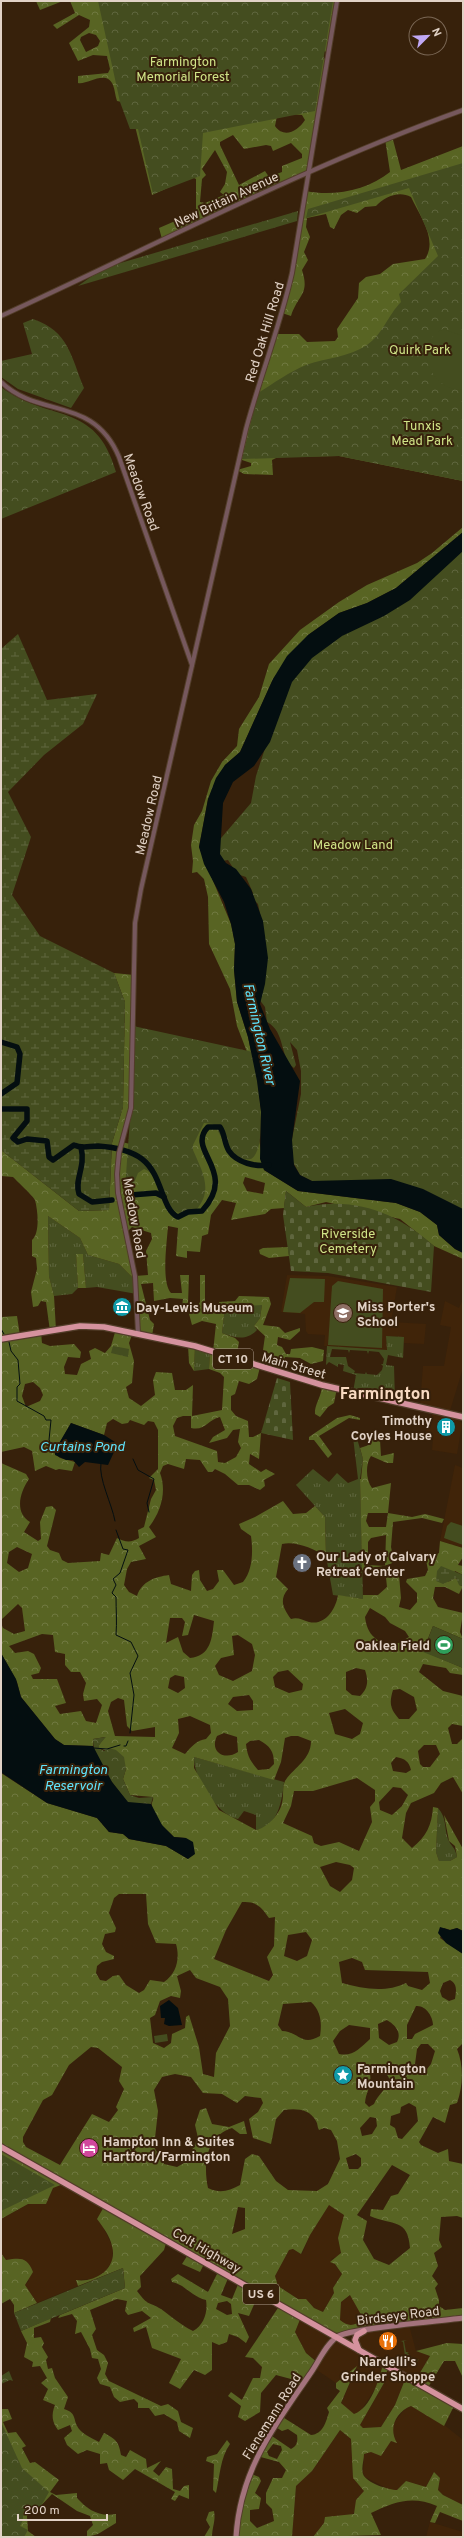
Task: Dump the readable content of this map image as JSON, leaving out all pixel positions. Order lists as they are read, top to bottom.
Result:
{
  "streets": {
    "highway": [
      "CT 10",
      "Main Street",
      "Colt Highway",
      "US 6"
    ],
    "main road": ["Birdseye Road", "Fienemann Road"],
    "street": ["New Britain Avenue", "Red Oak Hill Road", "Meadow Road"]
  },
  "crossings": [
    ["New Britain Avenue", "Red Oak Hill Road"],
    ["Red Oak Hill Road", "Meadow Road"],
    ["Meadow Road", "Main Street"],
    ["Colt Highway", "Birdseye Road"],
    ["Colt Highway", "Fienemann Road"],
    ["Birdseye Road", "Fienemann Road"]
  ],
  "districts": ["Farmington"],
  "water": ["Farmington River", "Curtains Pond", "Farmington Reservoir"],
  "parks": [
    "Farmington Memorial Forest",
    "Quirk Park",
    "Tunxis Mead Park",
    "Meadow Land",
    "Riverside Cemetery"
  ],
  "places": {
    "museum": ["Day-Lewis Museum"],
    "school or university": ["Miss Porter's School"],
    "building": ["Timothy Coyles House"],
    "church": ["Our Lady of Calvary Retreat Center"],
    "sports": ["Oaklea Field"],
    "place": ["Farmington Mountain"],
    "hotel": ["Hampton Inn & Suites Hartford/Farmington"],
    "restaurant": ["Nardelli's Grinder Shoppe"]
  },
  "scale_bar": "200 m",
  "north": "top right"
}
